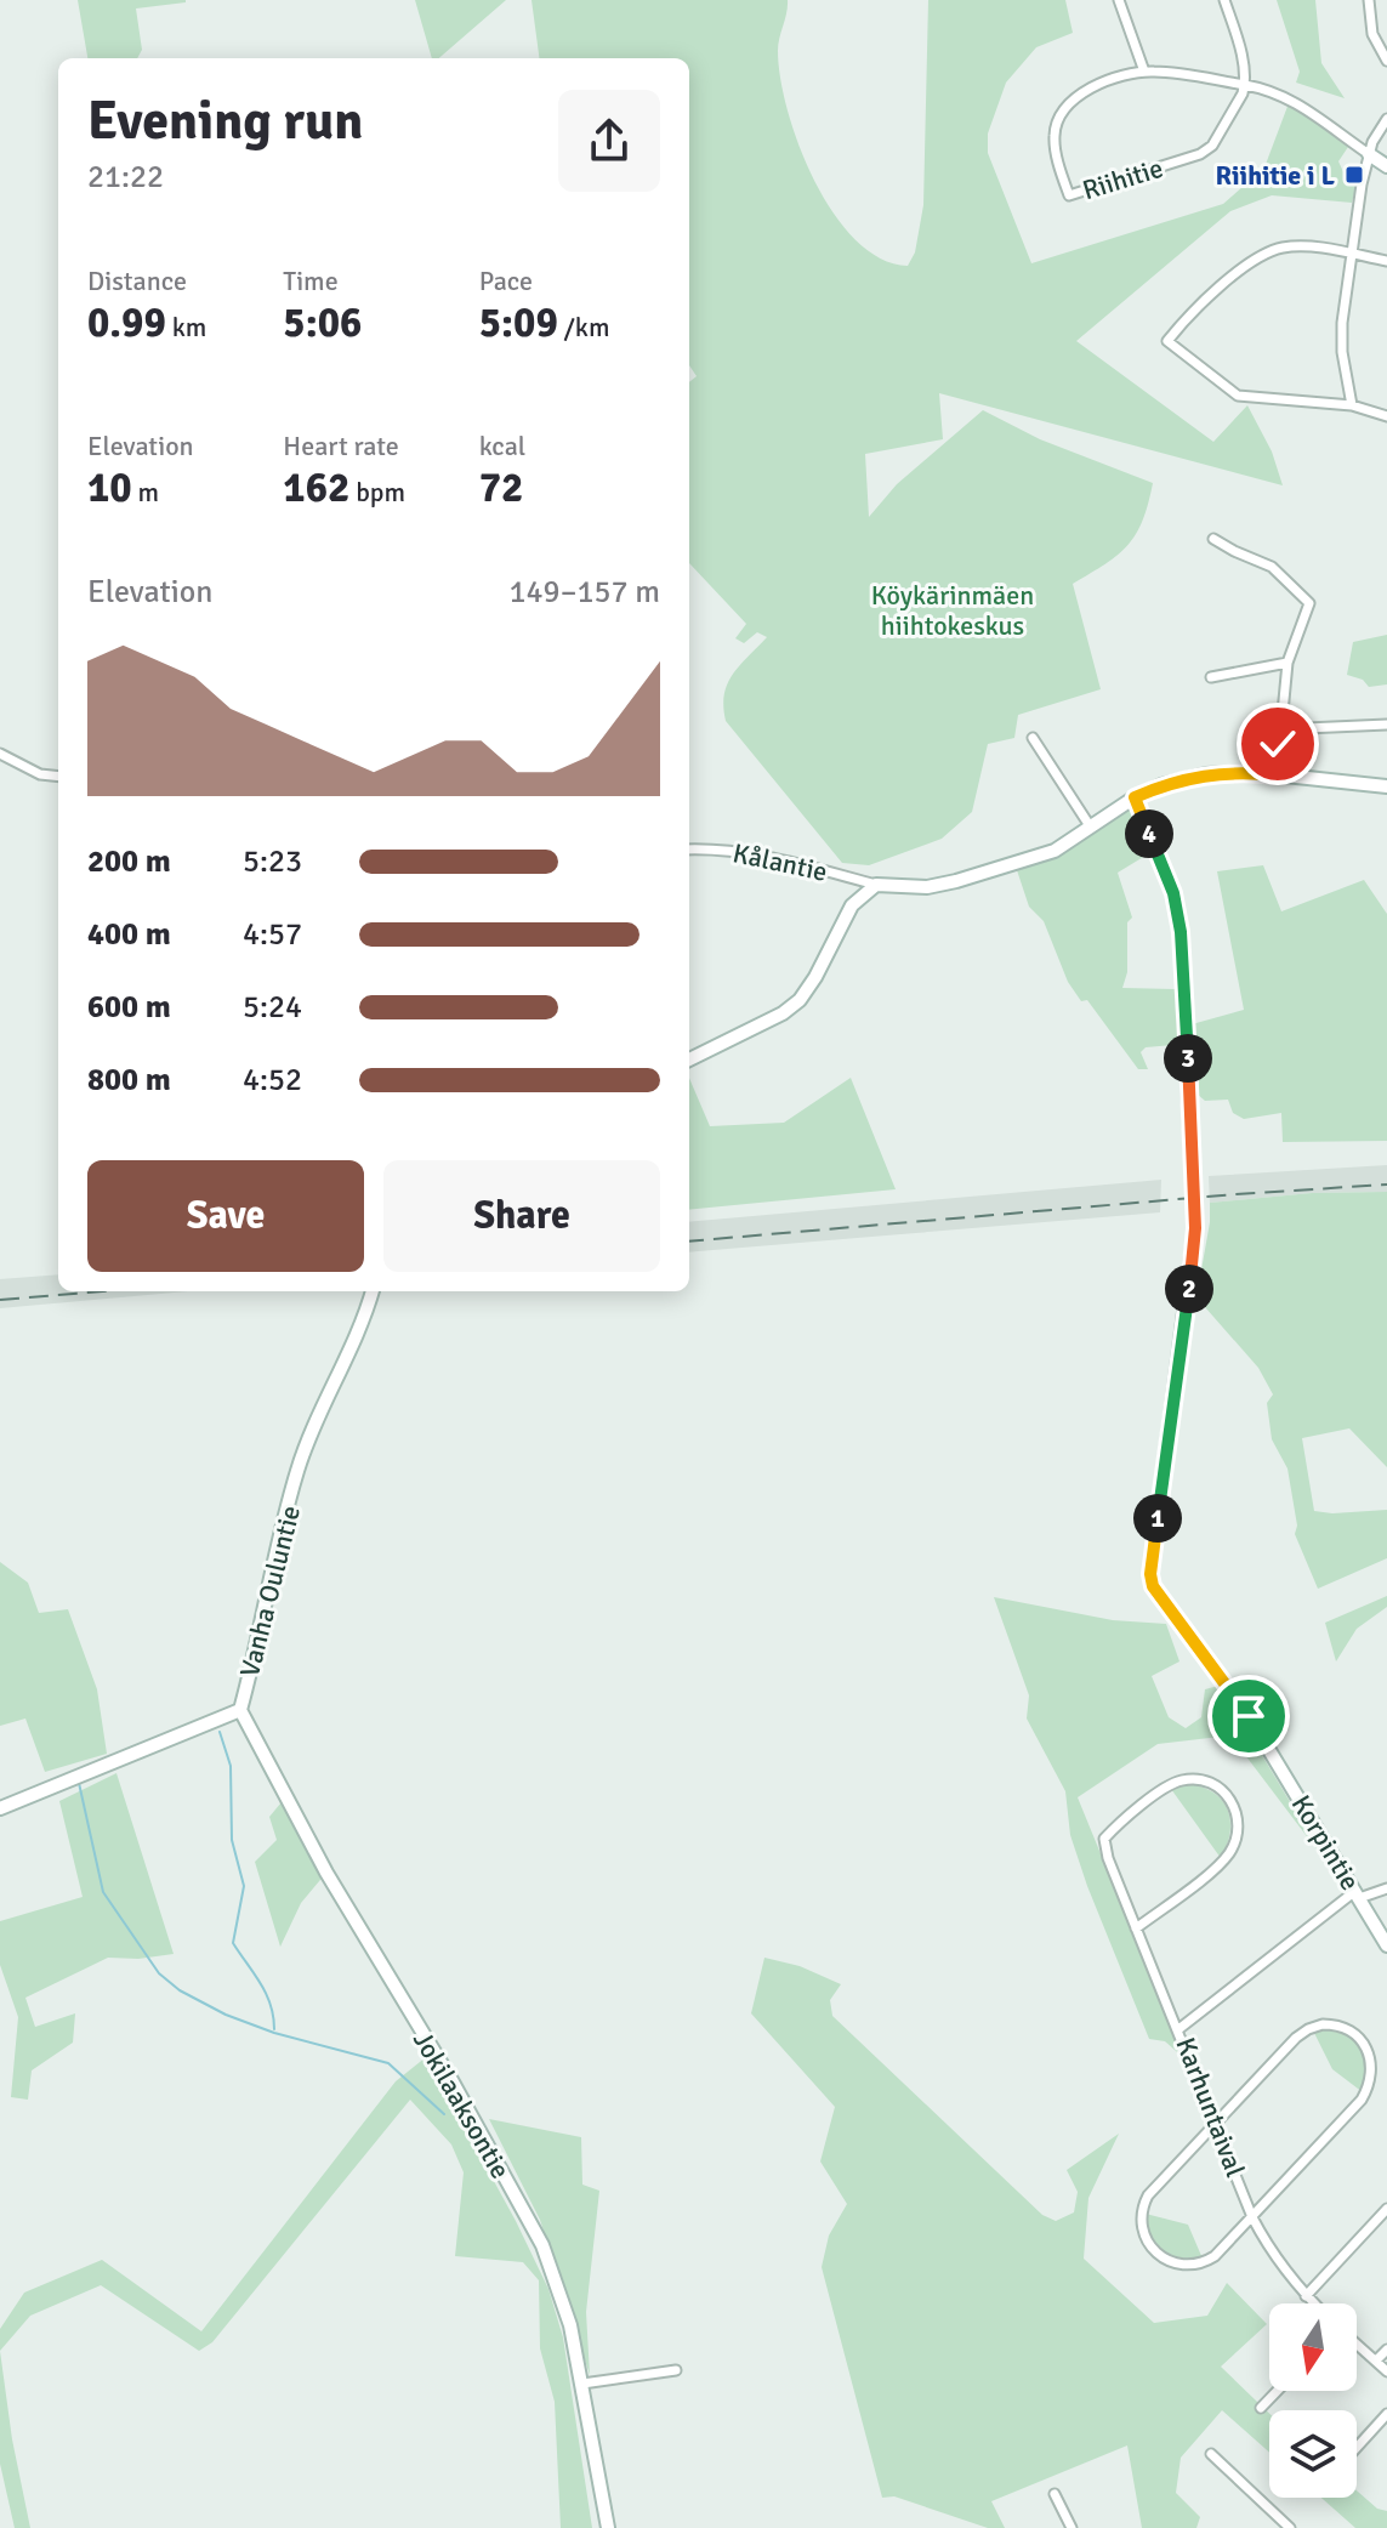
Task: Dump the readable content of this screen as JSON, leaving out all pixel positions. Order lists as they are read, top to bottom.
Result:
{
  "streets": {
    "street": [
      "Riihitie",
      "Kålantie",
      "Vanha Ouluntie",
      "Korpintie",
      "Jokilaaksontie",
      "Karhuntaival"
    ]
  },
  "crossings": [
    ["Vanha Ouluntie", "Jokilaaksontie"],
    ["Korpintie", "Karhuntaival"]
  ],
  "parks": ["Köykärinmäen hiihtokeskus"],
  "places": {
    "transit": ["Riihitie i L"]
  },
  "north": "bottom",
  "page": {
    "heading": ["Evening run", "21:22"],
    "stats": [
      ["Distance", "0.99 km"],
      ["Time", "5:06"],
      ["Pace", "5:09 /km"],
      ["Elevation", "10 m"],
      ["Heart rate", "162 bpm"],
      ["kcal", "72"]
    ],
    "chart": ["Elevation", "149–157 m"],
    "pins": [
      "4",
      "3",
      "2",
      "1"
    ],
    "list": [
      {
        "name": "200 m",
        "note": "5:23"
      },
      {
        "name": "400 m",
        "note": "4:57"
      },
      {
        "name": "600 m",
        "note": "5:24"
      },
      {
        "name": "800 m",
        "note": "4:52"
      }
    ],
    "buttons": ["Save", "Share"]
  }
}
